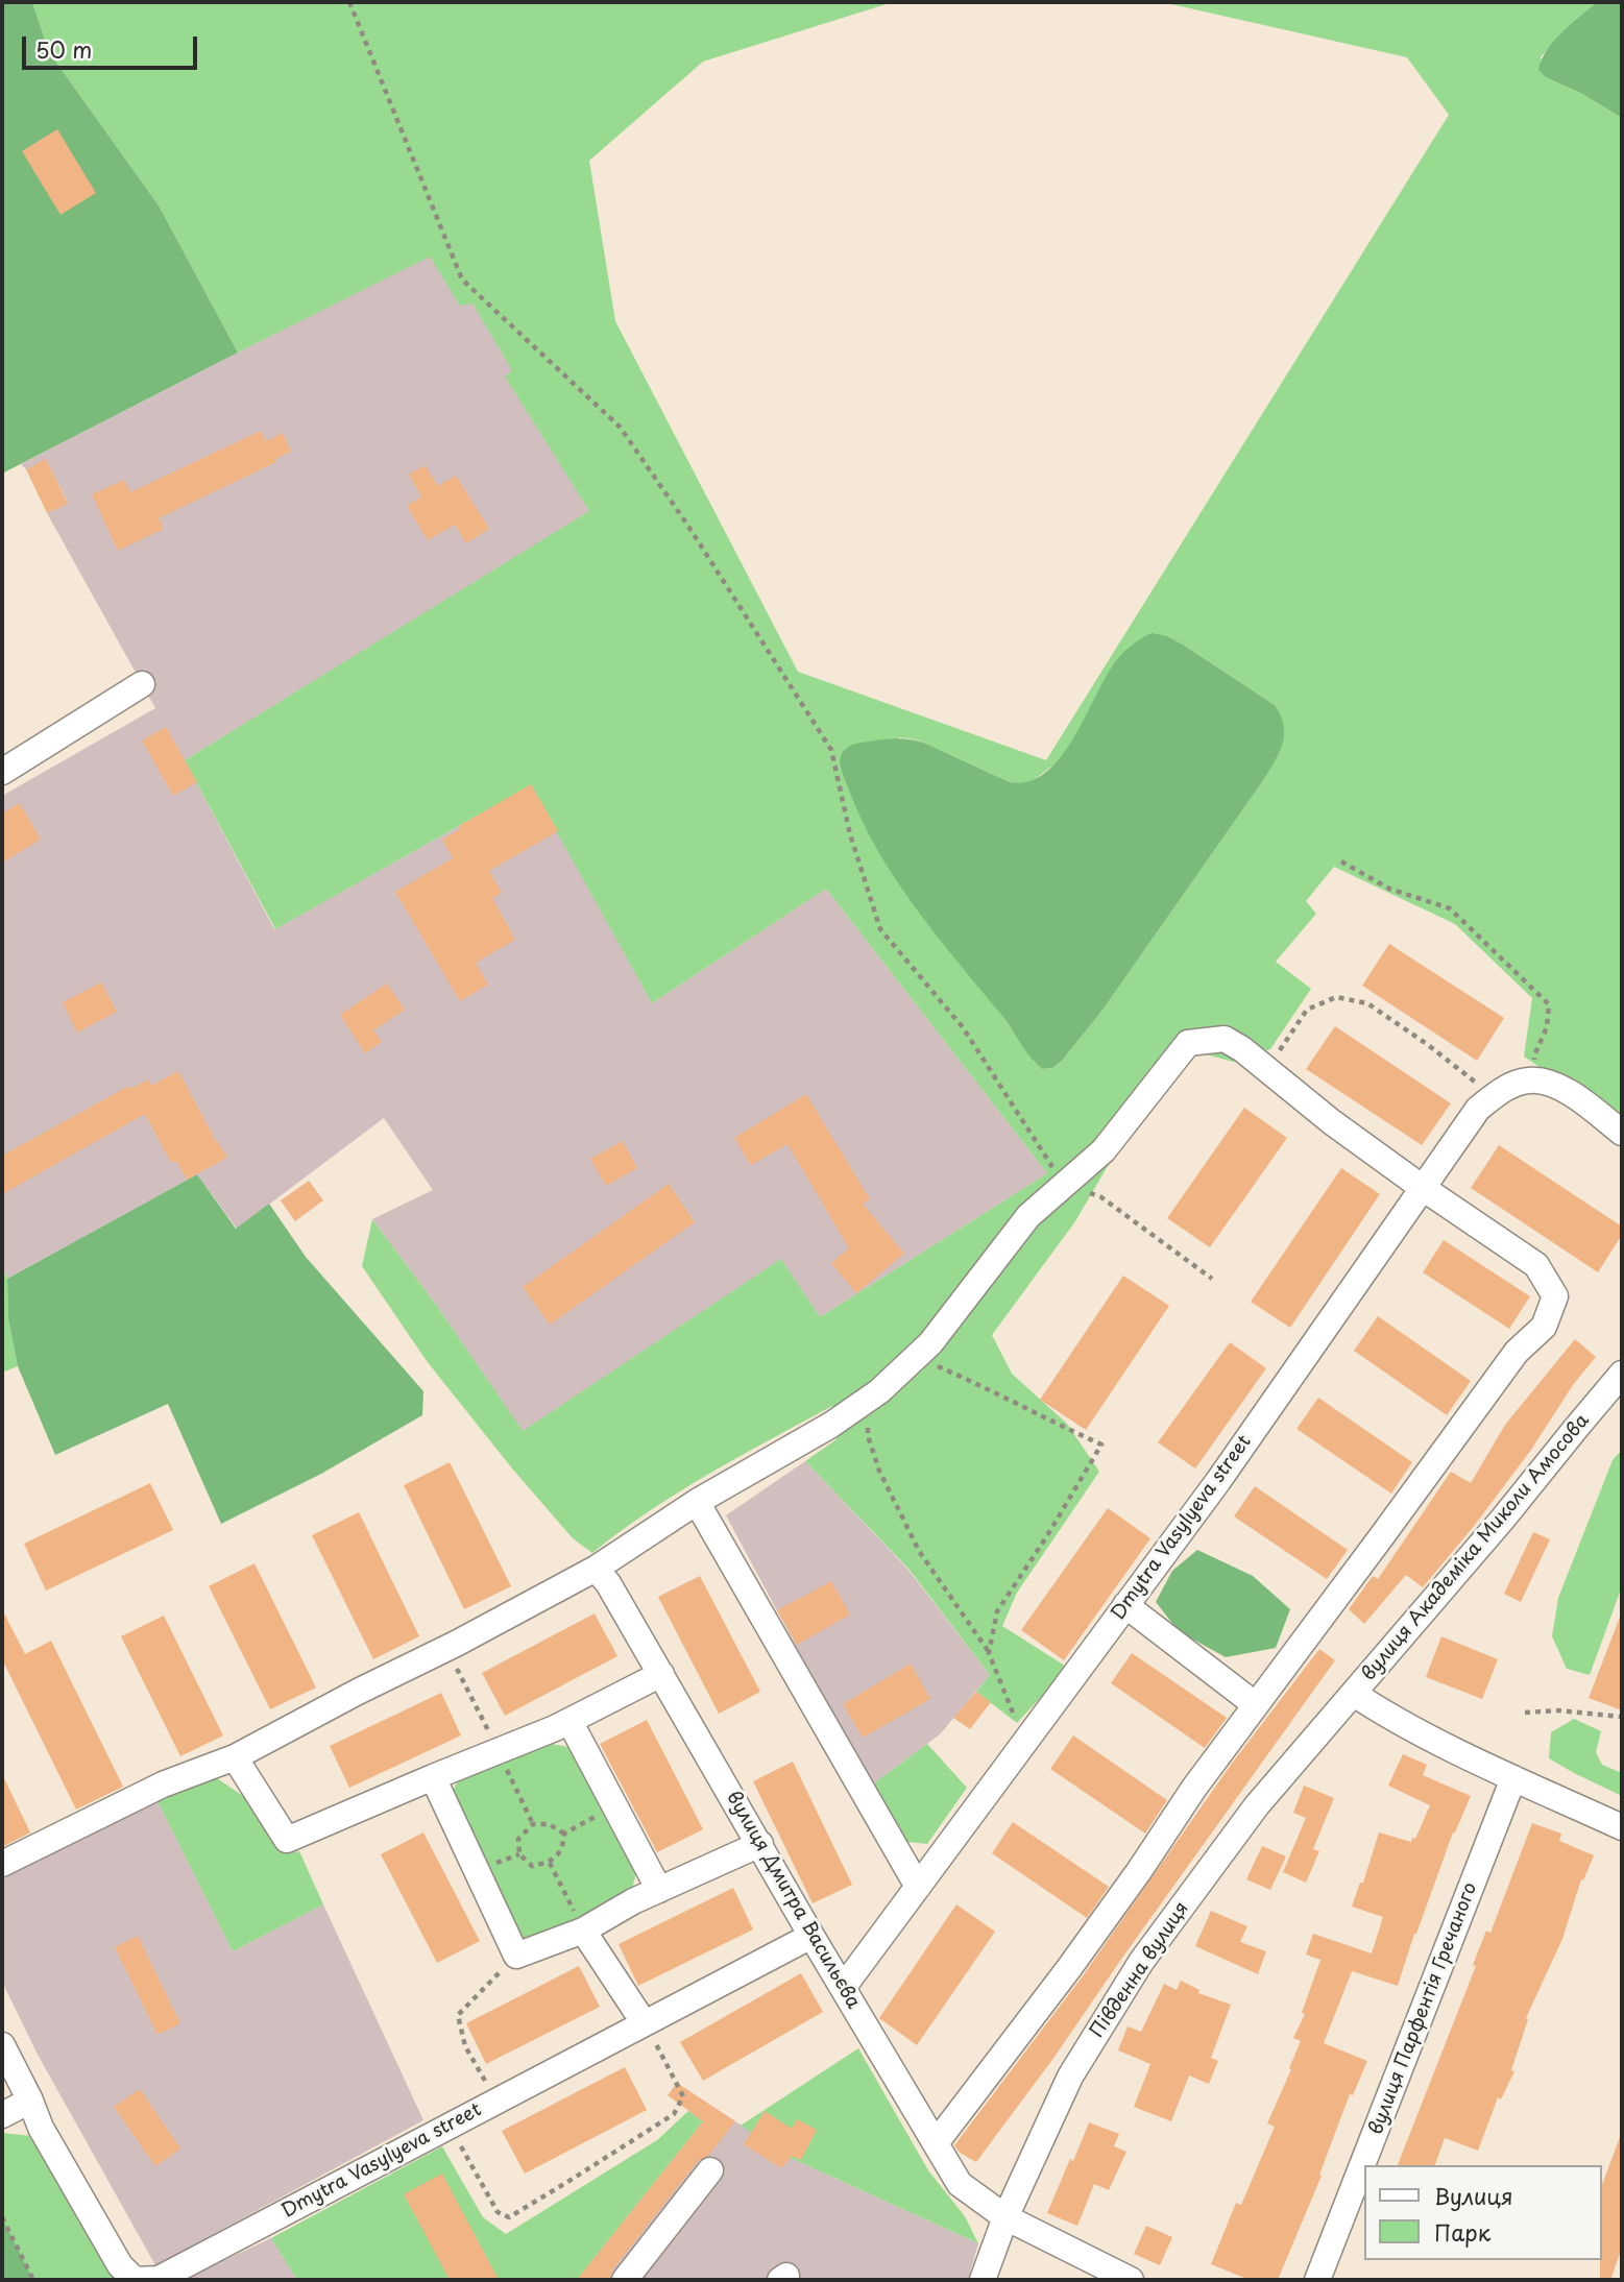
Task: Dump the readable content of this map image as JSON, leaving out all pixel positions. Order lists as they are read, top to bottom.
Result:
{
  "streets": {
    "street": [
      "Dmytra Vasylyeva street",
      "вулиця Академіка Миколи Амосова",
      "вулиця Дмитра Васильєва",
      "Південна вулиця",
      "вулиця Парфентія Гречаного"
    ]
  },
  "crossings": [
    ["Dmytra Vasylyeva street", "вулиця Дмитра Васильєва"],
    ["вулиця Академіка Миколи Амосова", "Південна вулиця"],
    ["вулиця Академіка Миколи Амосова", "вулиця Парфентія Гречаного"],
    ["вулиця Дмитра Васильєва", "Південна вулиця"]
  ],
  "legend": ["Вулиця", "Парк"],
  "scale_bar": "50 m"
}
